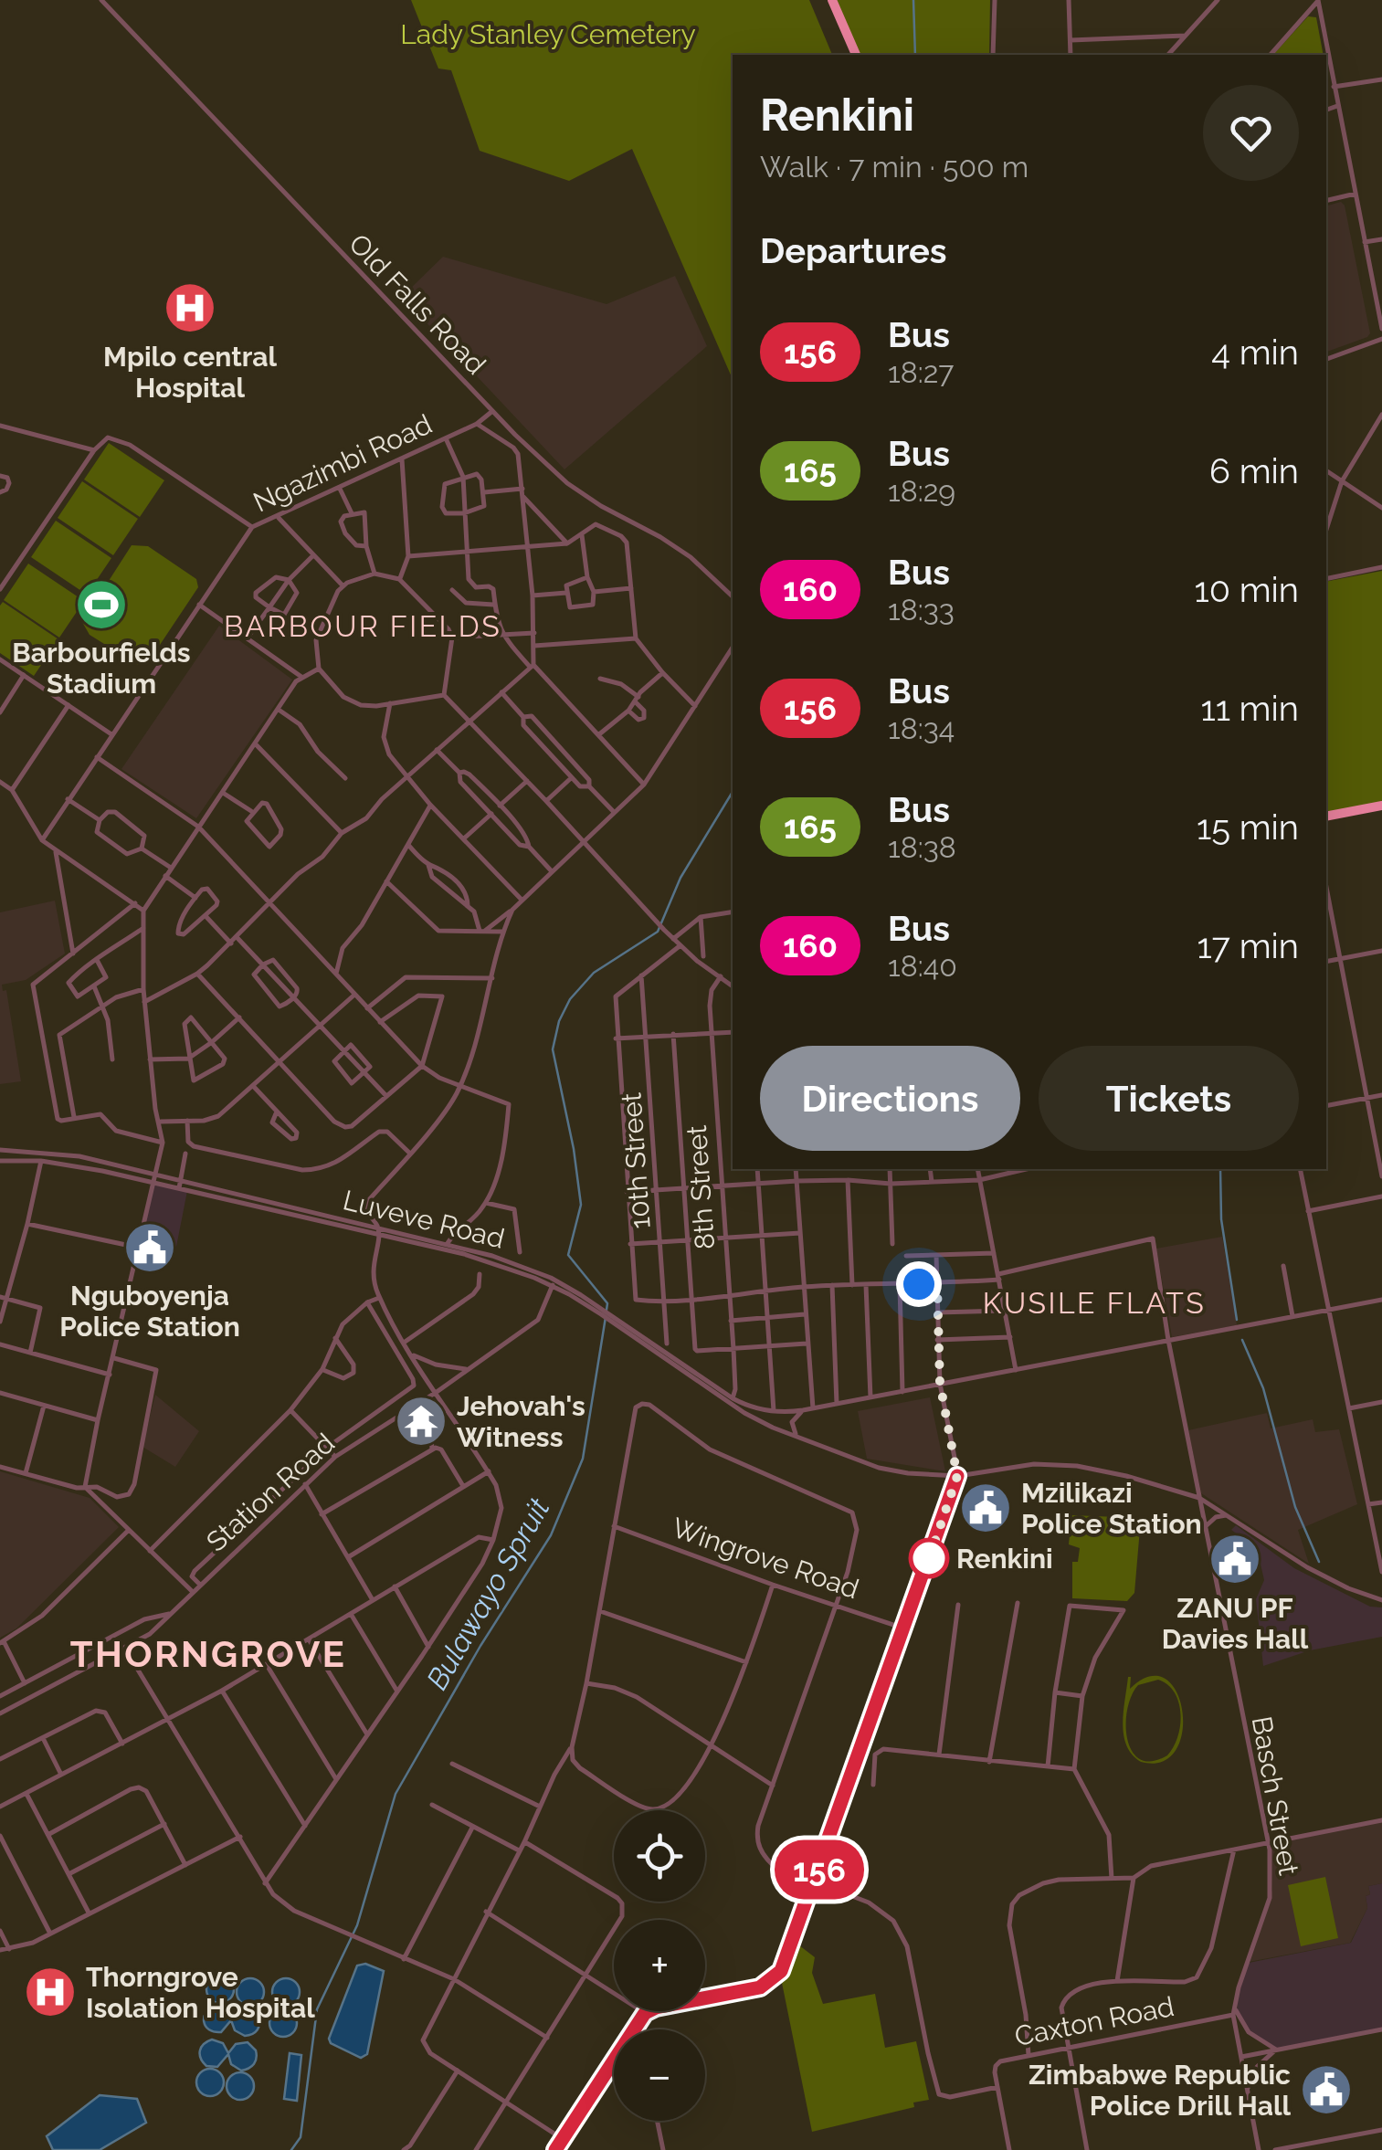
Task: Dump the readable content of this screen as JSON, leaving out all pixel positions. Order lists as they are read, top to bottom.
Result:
{
  "streets": {
    "street": [
      "Old Falls Road",
      "Ngazimbi Road",
      "10th Street",
      "8th Street",
      "Luveve Road",
      "Station Road",
      "Wingrove Road",
      "Basch Street",
      "Caxton Road"
    ]
  },
  "crossings": [
    ["Old Falls Road", "Ngazimbi Road"],
    ["8th Street", "Luveve Road"],
    ["Luveve Road", "Station Road"],
    ["Luveve Road", "Basch Street"],
    ["Basch Street", "Caxton Road"]
  ],
  "districts": ["BARBOUR FIELDS", "KUSILE FLATS", "THORNGROVE"],
  "water": ["Bulawayo Spruit"],
  "parks": ["Lady Stanley Cemetery"],
  "places": {
    "hospital": ["Mpilo central Hospital", "Thorngrove Isolation Hospital"],
    "sports": ["Barbourfields Stadium"],
    "public building": [
      "Nguboyenja Police Station",
      "Mzilikazi Police Station",
      "ZANU PF Davies Hall",
      "Zimbabwe Republic Police Drill Hall"
    ],
    "temple": ["Jehovah's Witness"],
    "other": ["Renkini"]
  },
  "lines": ["bus line 156"],
  "page": {
    "on_map": "156",
    "heading": [
      ["Renkini", "Walk · 7 min · 500 m"],
      "Departures"
    ],
    "list": [
      {
        "mark": "156",
        "name": "Bus",
        "note": "18:27",
        "value": "4 min"
      },
      {
        "mark": "165",
        "name": "Bus",
        "note": "18:29",
        "value": "6 min"
      },
      {
        "mark": "160",
        "name": "Bus",
        "note": "18:33",
        "value": "10 min"
      },
      {
        "mark": "156",
        "name": "Bus",
        "note": "18:34",
        "value": "11 min"
      },
      {
        "mark": "165",
        "name": "Bus",
        "note": "18:38",
        "value": "15 min"
      },
      {
        "mark": "160",
        "name": "Bus",
        "note": "18:40",
        "value": "17 min"
      }
    ],
    "buttons": ["Directions", "Tickets"],
    "map_buttons": ["+", "−"]
  }
}
